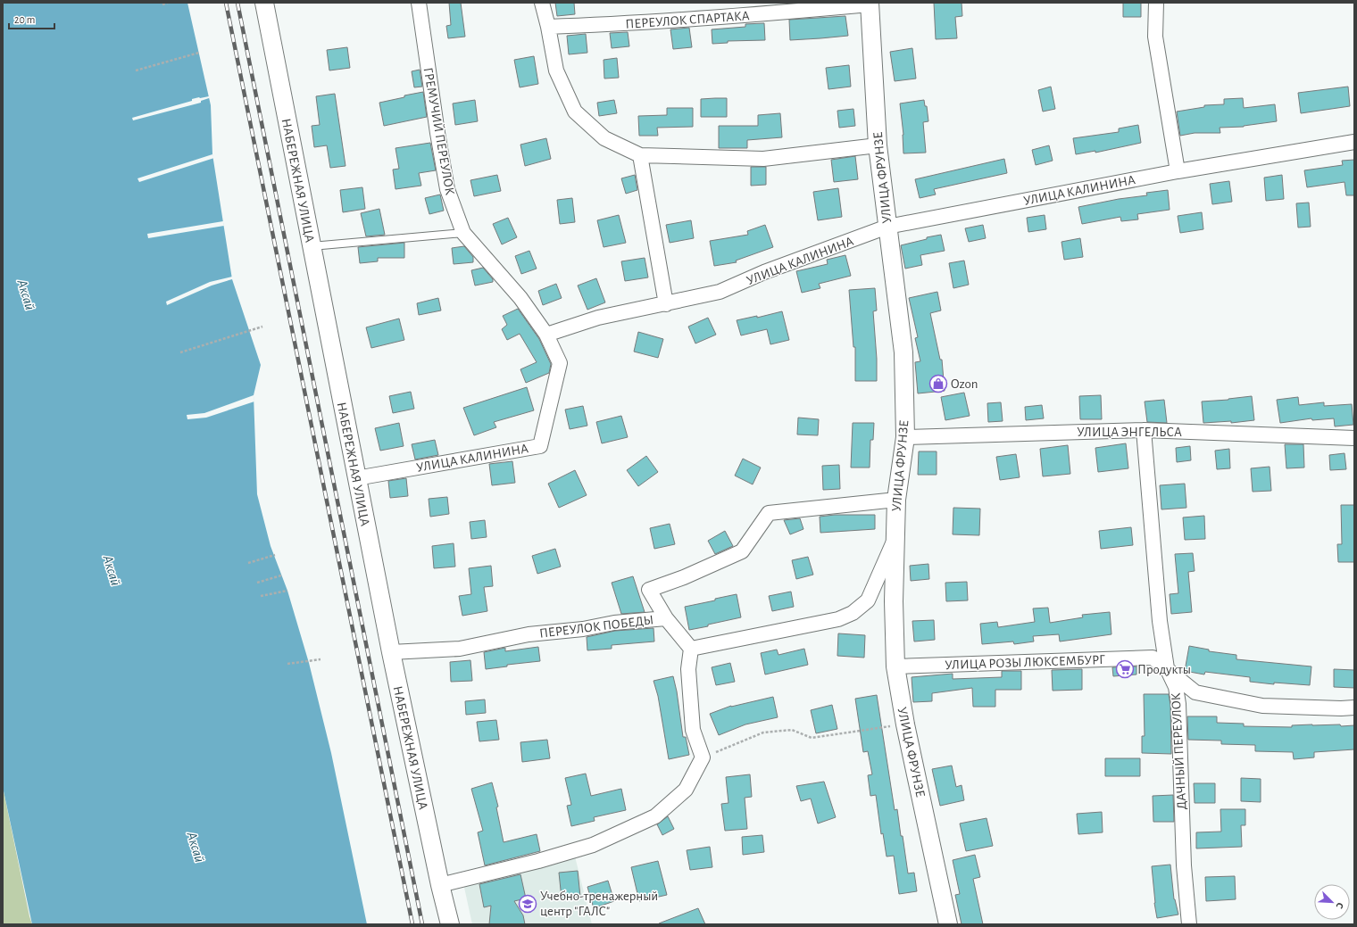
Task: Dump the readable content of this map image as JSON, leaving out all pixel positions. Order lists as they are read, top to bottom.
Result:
{
  "streets": {
    "street": [
      "ПЕРЕУЛОК СПАРТАКА",
      "ГРЕМУЧИЙ ПЕРЕУЛОК",
      "УЛИЦА ФРУНЗЕ",
      "НАБЕРЕЖНАЯ УЛИЦА",
      "УЛИЦА КАЛИНИНА",
      "УЛИЦА ЭНГЕЛЬСА",
      "ПЕРЕУЛОК ПОБЕДЫ",
      "УЛИЦА РОЗЫ ЛЮКСЕМБУРГ",
      "ДАЧНЫЙ ПЕРЕУЛОК"
    ]
  },
  "crossings": [
    ["ПЕРЕУЛОК СПАРТАКА", "УЛИЦА ФРУНЗЕ"],
    ["ГРЕМУЧИЙ ПЕРЕУЛОК", "УЛИЦА КАЛИНИНА"],
    ["УЛИЦА ФРУНЗЕ", "УЛИЦА КАЛИНИНА"],
    ["УЛИЦА ФРУНЗЕ", "УЛИЦА ЭНГЕЛЬСА"],
    ["УЛИЦА ФРУНЗЕ", "ПЕРЕУЛОК ПОБЕДЫ"],
    ["УЛИЦА ФРУНЗЕ", "УЛИЦА РОЗЫ ЛЮКСЕМБУРГ"],
    ["НАБЕРЕЖНАЯ УЛИЦА", "УЛИЦА КАЛИНИНА"],
    ["НАБЕРЕЖНАЯ УЛИЦА", "ПЕРЕУЛОК ПОБЕДЫ"],
    ["УЛИЦА ЭНГЕЛЬСА", "ДАЧНЫЙ ПЕРЕУЛОК"],
    ["УЛИЦА РОЗЫ ЛЮКСЕМБУРГ", "ДАЧНЫЙ ПЕРЕУЛОК"]
  ],
  "water": ["Аксай"],
  "places": {
    "shop": ["Ozon"],
    "supermarket": ["Продукты"],
    "school or university": ["Учебно-тренажерный центр \"ГАЛС\""]
  },
  "scale_bar": "20 m",
  "north": "bottom right"
}
